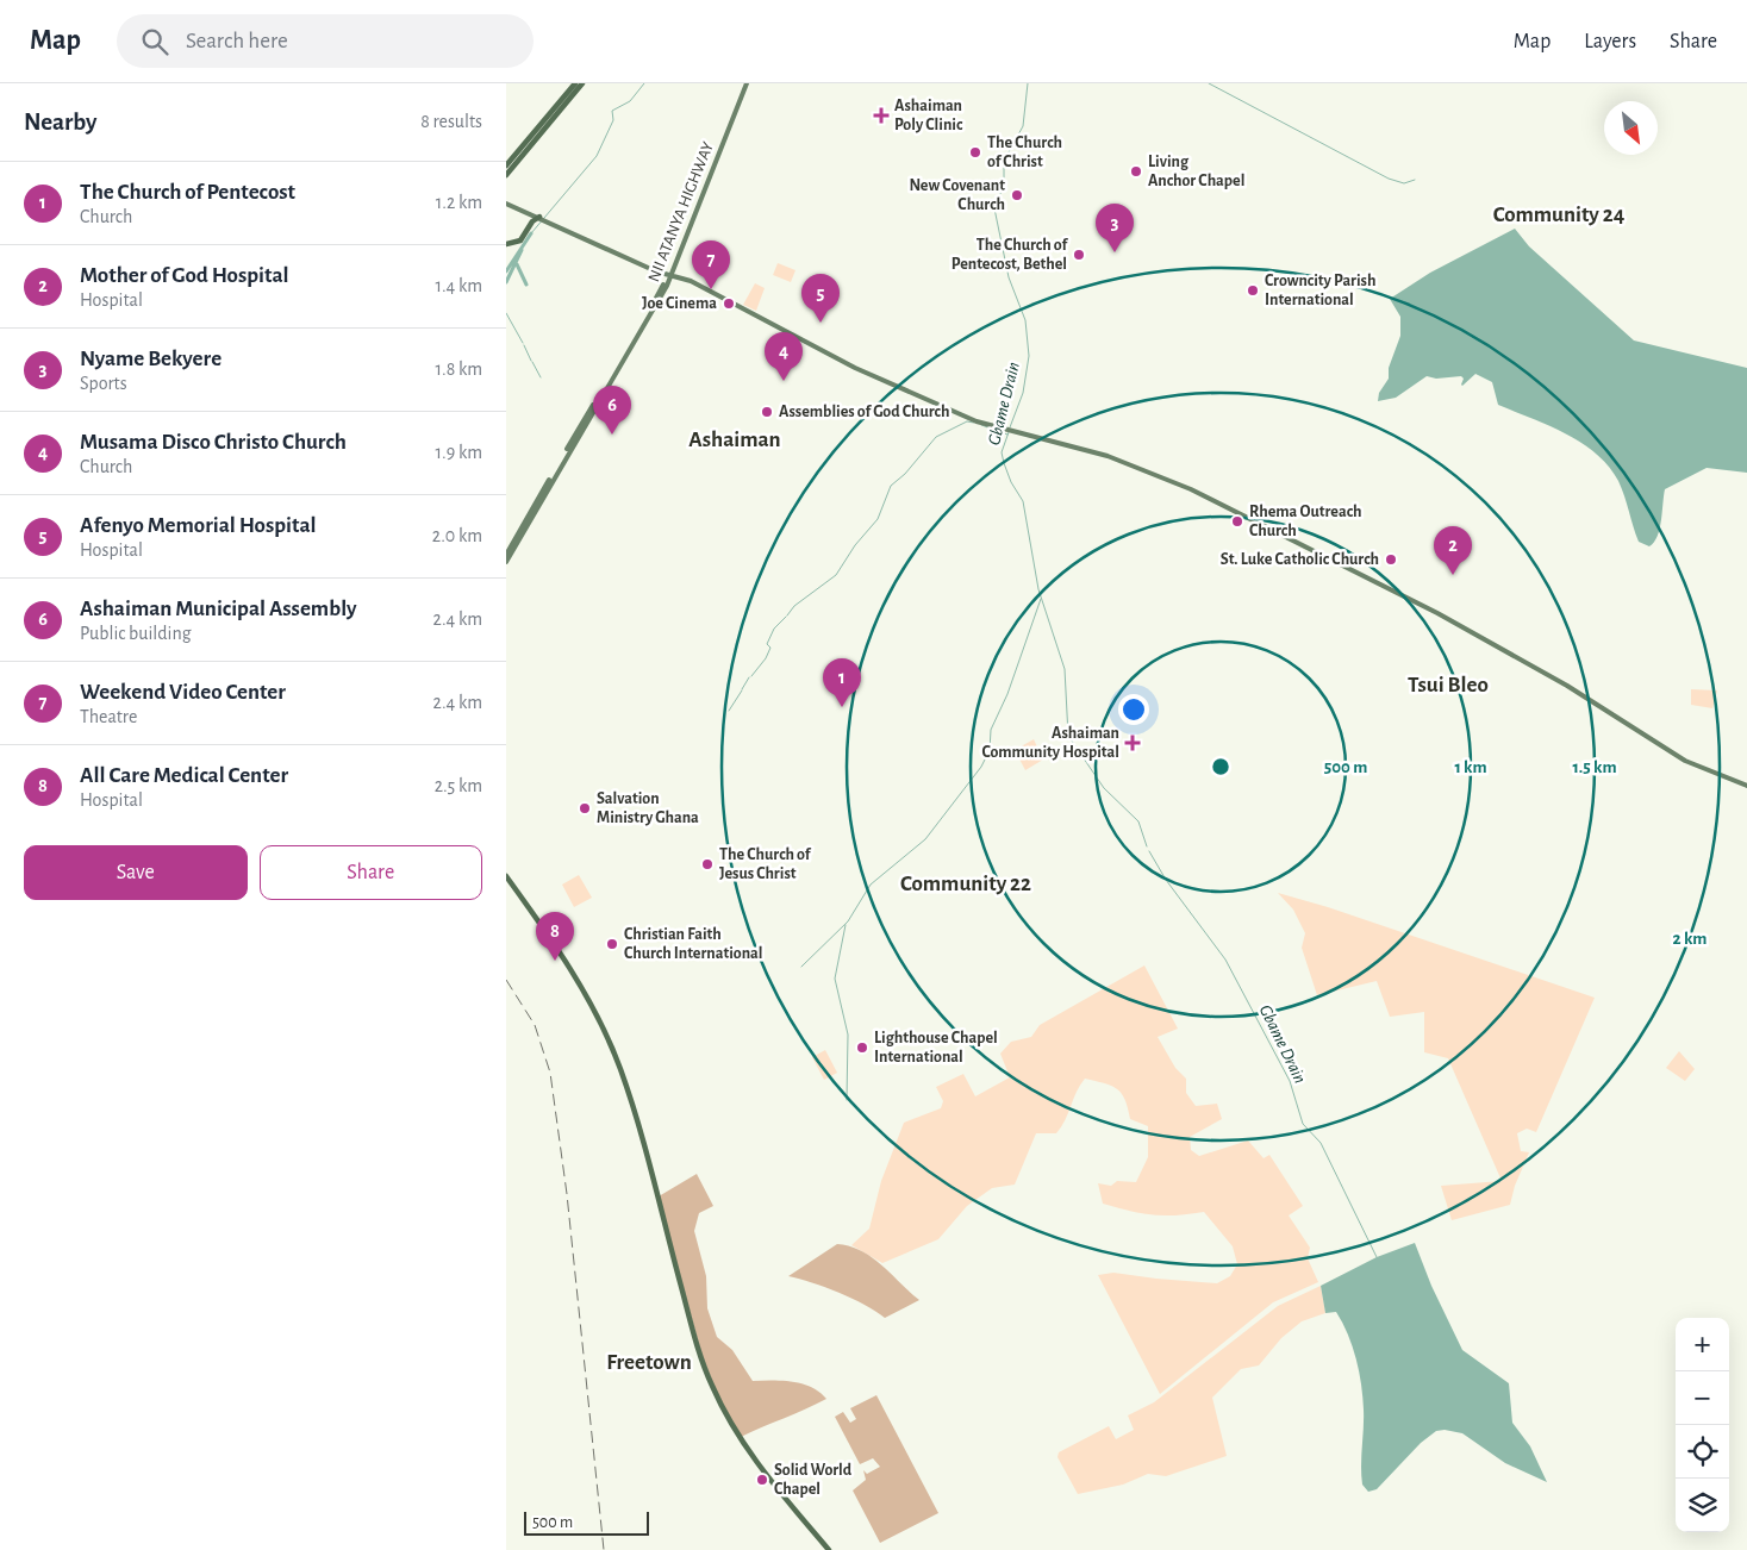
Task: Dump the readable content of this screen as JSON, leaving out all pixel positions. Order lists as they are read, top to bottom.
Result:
{
  "streets": {
    "main road": ["NII ATANYA HIGHWAY"]
  },
  "districts": [
    "Community 24",
    "Ashaiman",
    "Tsui Bleo",
    "Community 22",
    "Freetown"
  ],
  "water": ["Gbame Drain"],
  "places": {
    "health": ["Ashaiman Poly Clinic", "Ashaiman Community Hospital"],
    "other": [
      "The Church of Christ",
      "Living Anchor Chapel",
      "New Covenant Church",
      "The Church of Pentecost, Bethel",
      "Crowncity Parish International",
      "Joe Cinema",
      "Assemblies of God Church",
      "Rhema Outreach Church",
      "St. Luke Catholic Church",
      "Salvation Ministry Ghana",
      "The Church of Jesus Christ",
      "Christian Faith Church International",
      "Lighthouse Chapel International",
      "Solid World Chapel"
    ]
  },
  "scale_bar": "500 m",
  "north": "bottom right",
  "page": {
    "header": "Map",
    "search": "Search here",
    "nav": ["Map", "Layers", "Share"],
    "heading": ["Nearby", "8 results"],
    "list": [
      {
        "mark": "1",
        "name": "The Church of Pentecost",
        "note": "Church",
        "value": "1.2 km"
      },
      {
        "mark": "2",
        "name": "Mother of God Hospital",
        "note": "Hospital",
        "value": "1.4 km"
      },
      {
        "mark": "3",
        "name": "Nyame Bekyere",
        "note": "Sports",
        "value": "1.8 km"
      },
      {
        "mark": "4",
        "name": "Musama Disco Christo Church",
        "note": "Church",
        "value": "1.9 km"
      },
      {
        "mark": "5",
        "name": "Afenyo Memorial Hospital",
        "note": "Hospital",
        "value": "2.0 km"
      },
      {
        "mark": "6",
        "name": "Ashaiman Municipal Assembly",
        "note": "Public building",
        "value": "2.4 km"
      },
      {
        "mark": "7",
        "name": "Weekend Video Center",
        "note": "Theatre",
        "value": "2.4 km"
      },
      {
        "mark": "8",
        "name": "All Care Medical Center",
        "note": "Hospital",
        "value": "2.5 km"
      }
    ],
    "pins": [
      "3",
      "7",
      "5",
      "4",
      "6",
      "2",
      "1",
      "8"
    ],
    "buttons": ["Save", "Share"],
    "map_buttons": ["+", "−"],
    "scale": "500 m"
  },
  "rings": [
    "500 m",
    "1 km",
    "1.5 km",
    "2 km"
  ]
}
